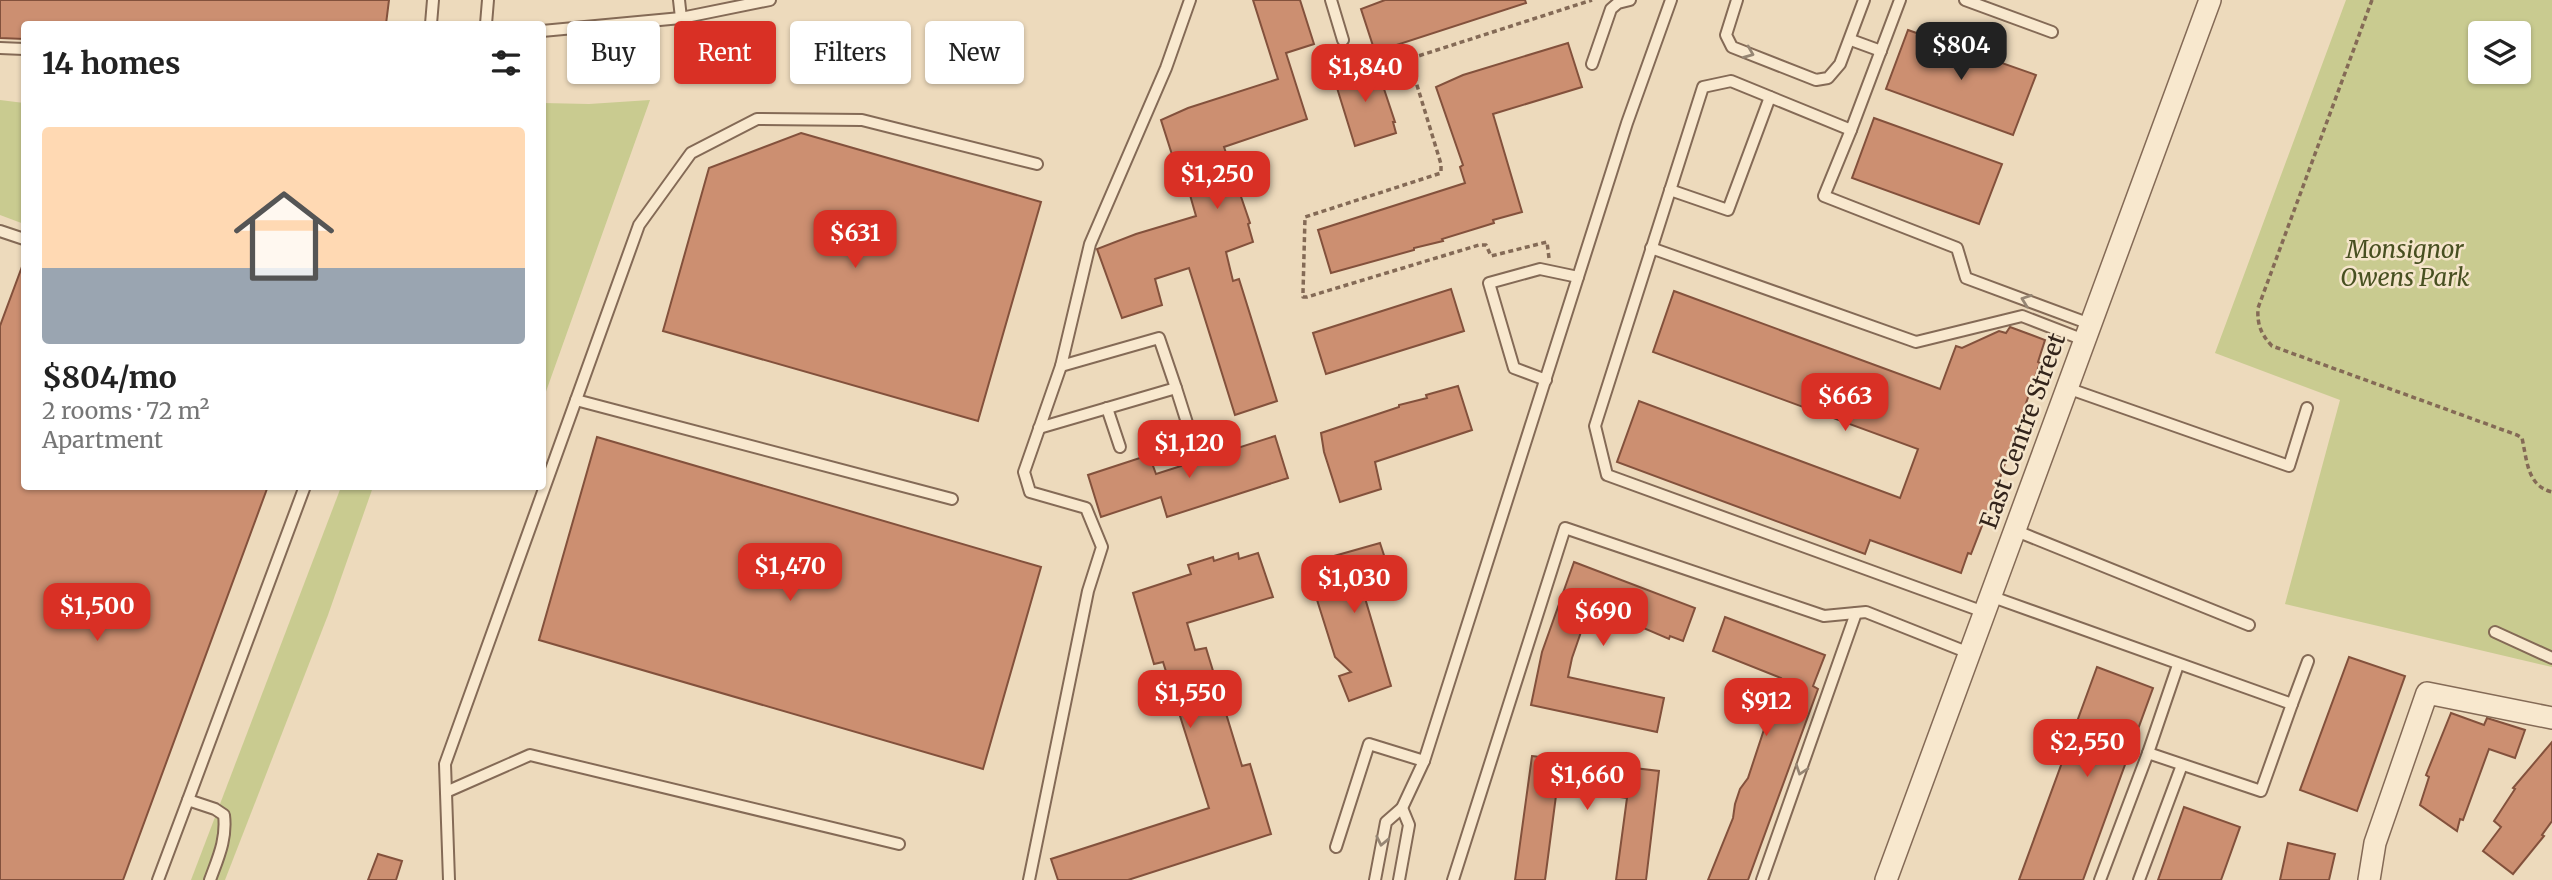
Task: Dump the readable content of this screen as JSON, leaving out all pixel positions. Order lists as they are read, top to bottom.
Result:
{
  "streets": {
    "street": ["East Centre Street"]
  },
  "parks": ["Monsignor Owens Park"],
  "page": {
    "chip": [
      "Buy",
      "Rent",
      "Filters",
      "New"
    ],
    "heading": "14 homes",
    "price": [
      "$804",
      "$1,840",
      "$1,250",
      "$631",
      "$663",
      "$1,120",
      "$1,470",
      "$1,030",
      "$1,500",
      "$690",
      "$1,550",
      "$912",
      "$2,550",
      "$1,660"
    ],
    "list": [
      {
        "name": "$804/mo",
        "note": "2 rooms · 72 m² · Apartment"
      }
    ]
  }
}
